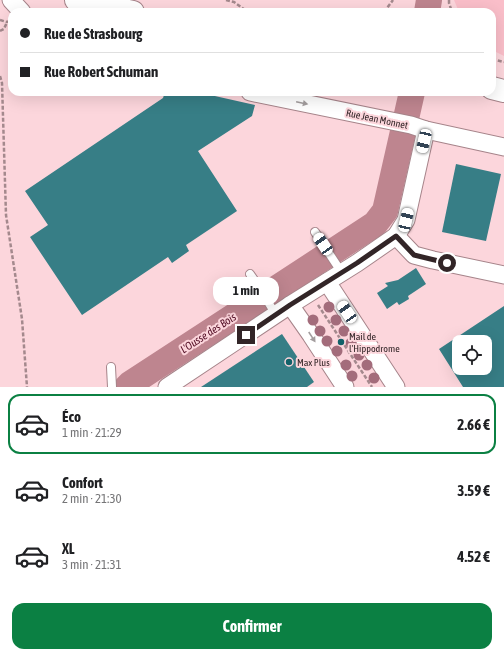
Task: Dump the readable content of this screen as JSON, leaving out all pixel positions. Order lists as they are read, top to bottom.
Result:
{
  "streets": {
    "street": ["Rue Jean Monnet"]
  },
  "one_way": ["Rue Jean Monnet"],
  "water": ["L'Ousse des Bois"],
  "places": ["Mail de l'Hippodrome", "Max Plus"],
  "page": {
    "banner": ["Rue de Strasbourg", "Rue Robert Schuman"],
    "bubble": "1 min",
    "list": [
      {
        "name": "Éco",
        "note": "1 min · 21:29",
        "value": "2.66 €"
      },
      {
        "name": "Confort",
        "note": "2 min · 21:30",
        "value": "3.59 €"
      },
      {
        "name": "XL",
        "note": "3 min · 21:31",
        "value": "4.52 €"
      }
    ],
    "buttons": "Confirmer"
  }
}
